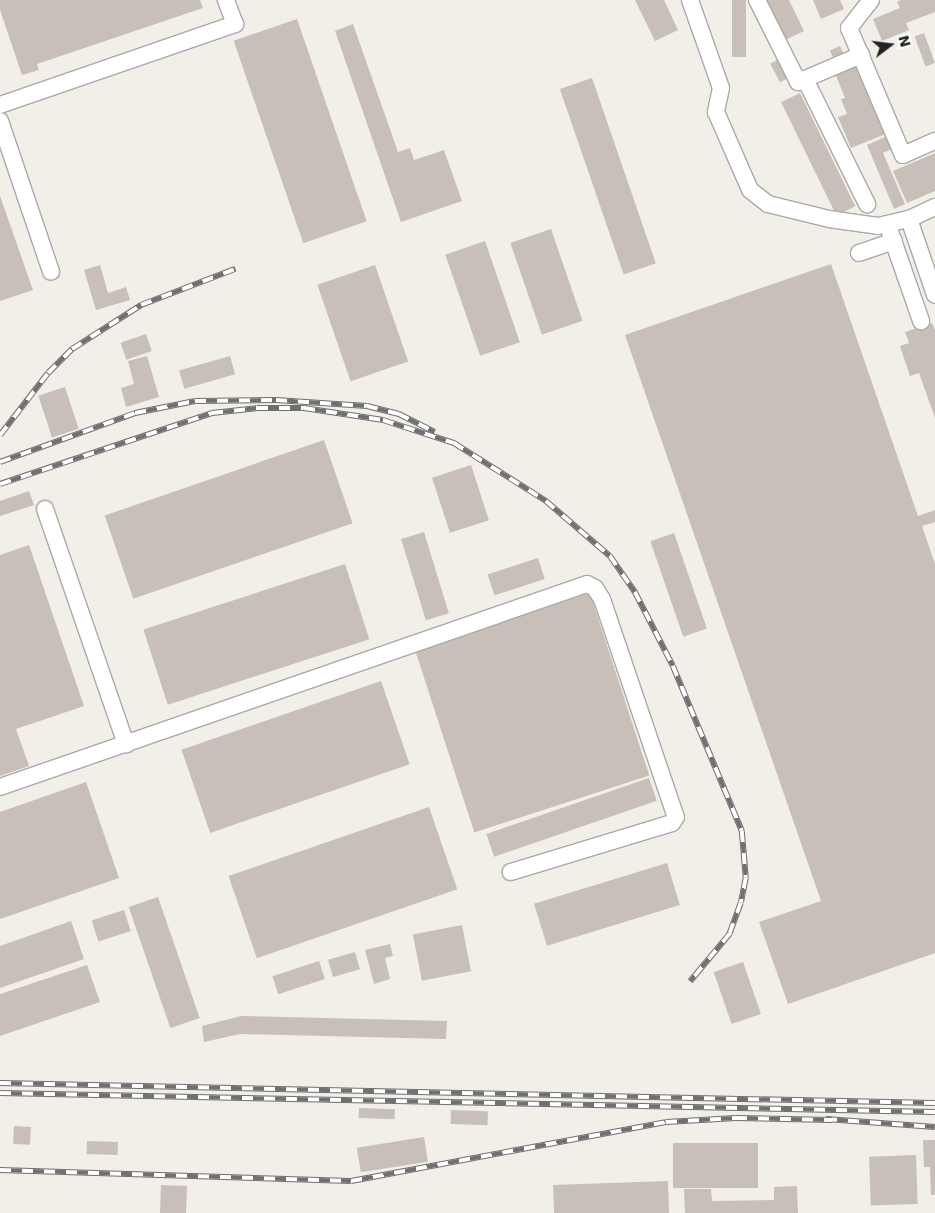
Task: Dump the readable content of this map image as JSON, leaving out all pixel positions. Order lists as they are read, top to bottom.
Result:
{
  "north": "right"
}
